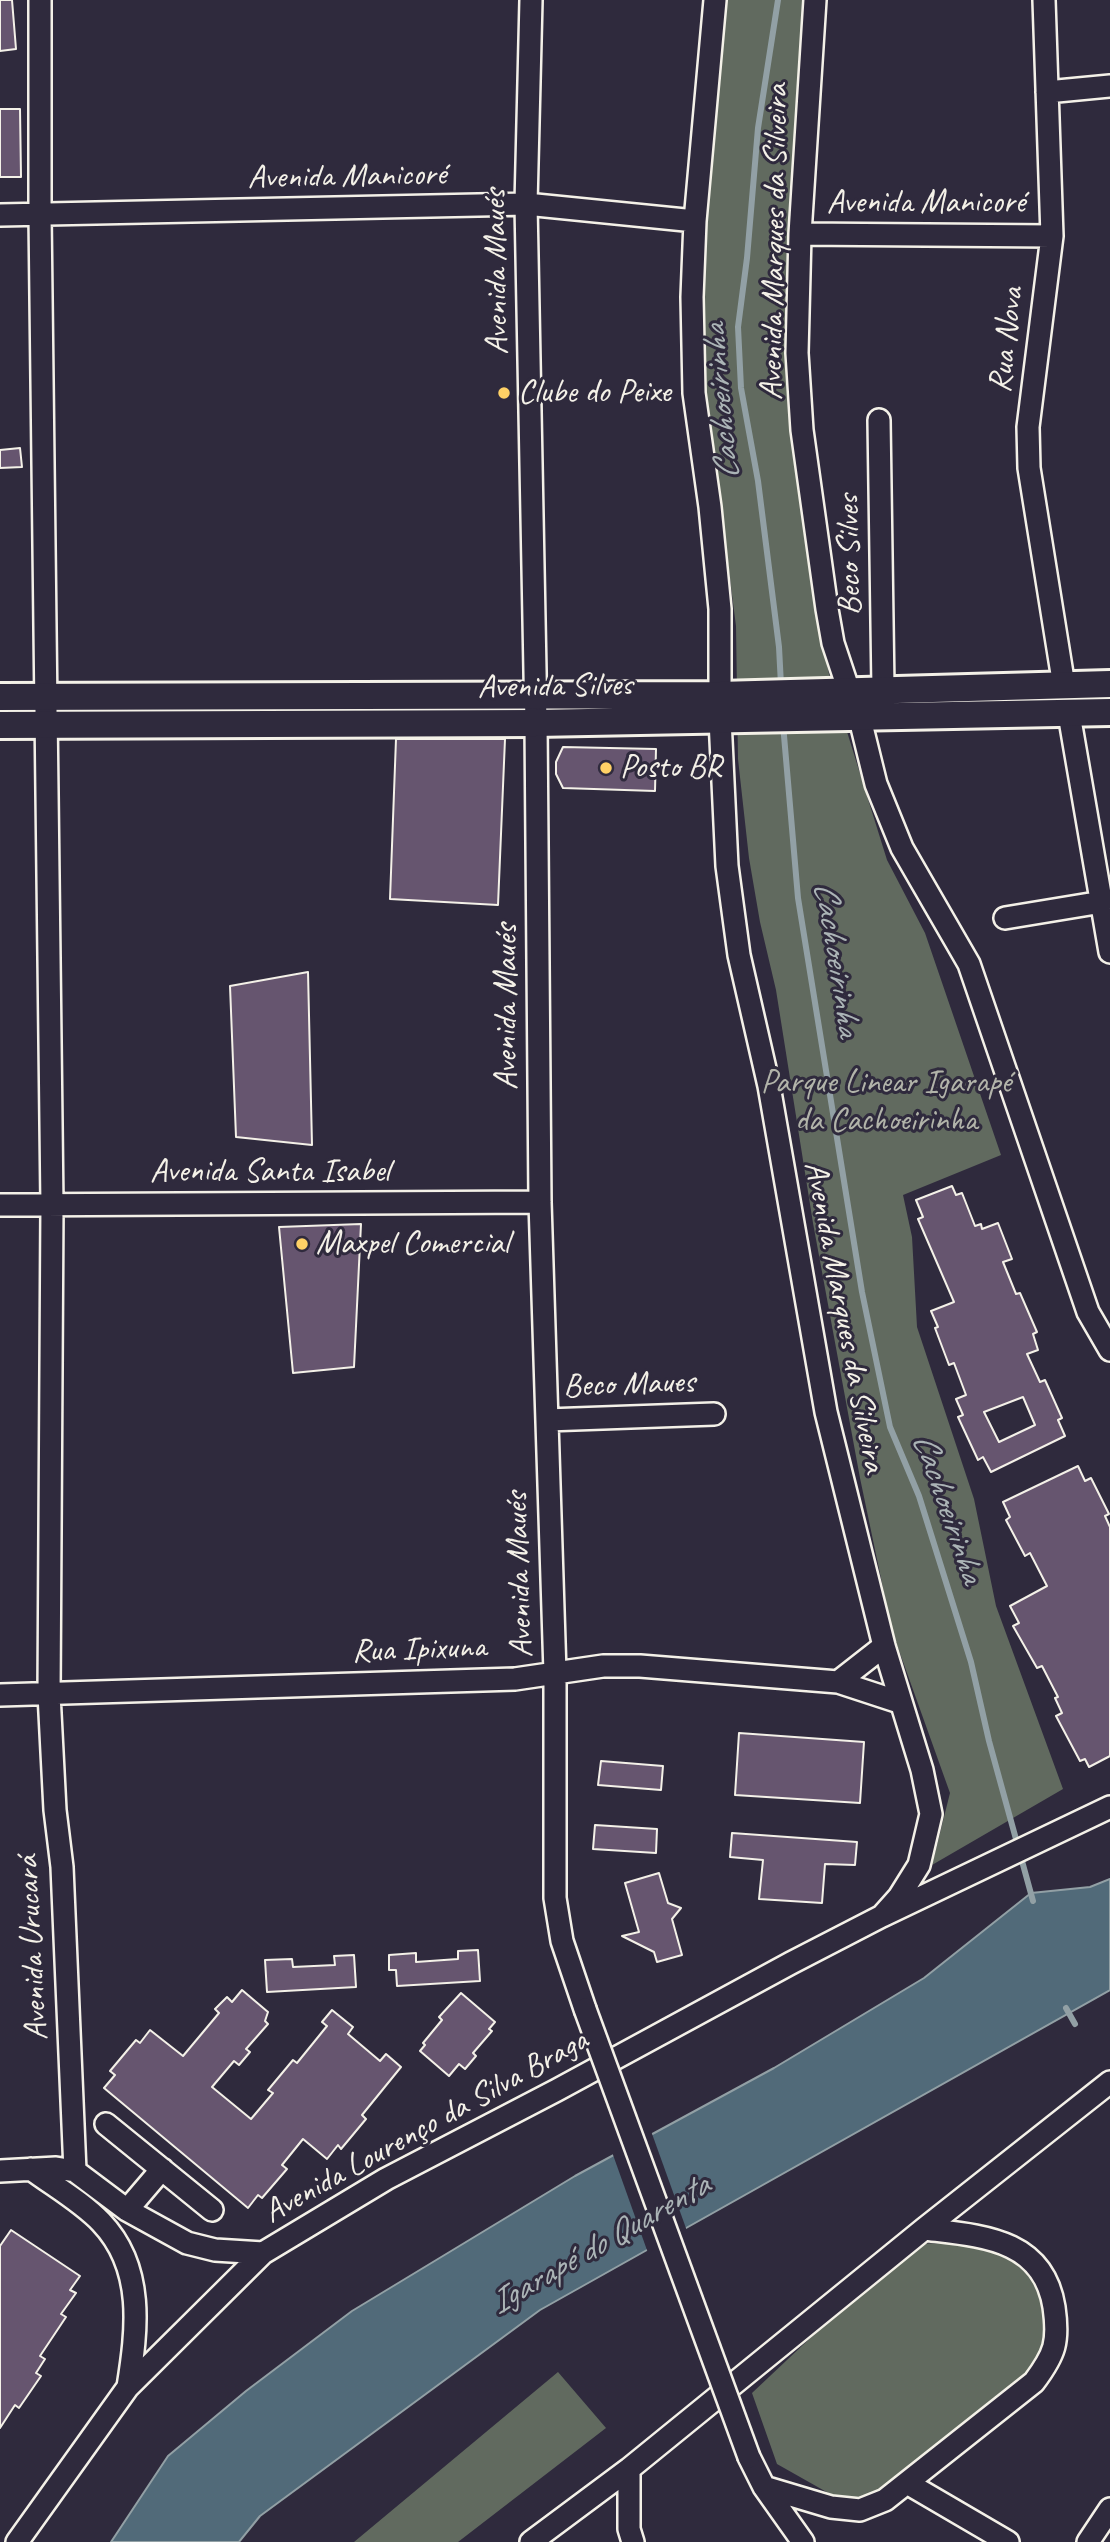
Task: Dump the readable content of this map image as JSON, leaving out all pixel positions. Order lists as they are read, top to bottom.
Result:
{
  "streets": {
    "main road": ["Avenida Silves"],
    "street": [
      "Avenida Manicoré",
      "Avenida Marques da Silveira",
      "Avenida Maués",
      "Rua Nova",
      "Beco Silves",
      "Avenida Santa Isabel",
      "Beco Maues",
      "Rua Ipixuna",
      "Avenida Urucará",
      "Avenida Lourenço da Silva Braga"
    ]
  },
  "crossings": [
    ["Avenida Manicoré", "Avenida Marques da Silveira"],
    ["Avenida Manicoré", "Avenida Maués"],
    ["Avenida Manicoré", "Rua Nova"],
    ["Avenida Manicoré", "Avenida Urucará"],
    ["Avenida Marques da Silveira", "Avenida Silves"],
    ["Avenida Marques da Silveira", "Rua Ipixuna"],
    ["Avenida Marques da Silveira", "Avenida Lourenço da Silva Braga"],
    ["Avenida Maués", "Avenida Silves"],
    ["Avenida Maués", "Avenida Santa Isabel"],
    ["Avenida Maués", "Beco Maues"],
    ["Avenida Maués", "Rua Ipixuna"],
    ["Rua Nova", "Avenida Silves"],
    ["Beco Silves", "Avenida Silves"],
    ["Avenida Silves", "Avenida Urucará"],
    ["Avenida Santa Isabel", "Avenida Urucará"],
    ["Rua Ipixuna", "Avenida Urucará"]
  ],
  "water": ["Cachoeirinha", "Igarapé do Quarenta"],
  "parks": ["Parque Linear Igarapé da Cachoeirinha"],
  "places": ["Clube do Peixe", "Posto BR", "Maxpel Comercial"]
}
